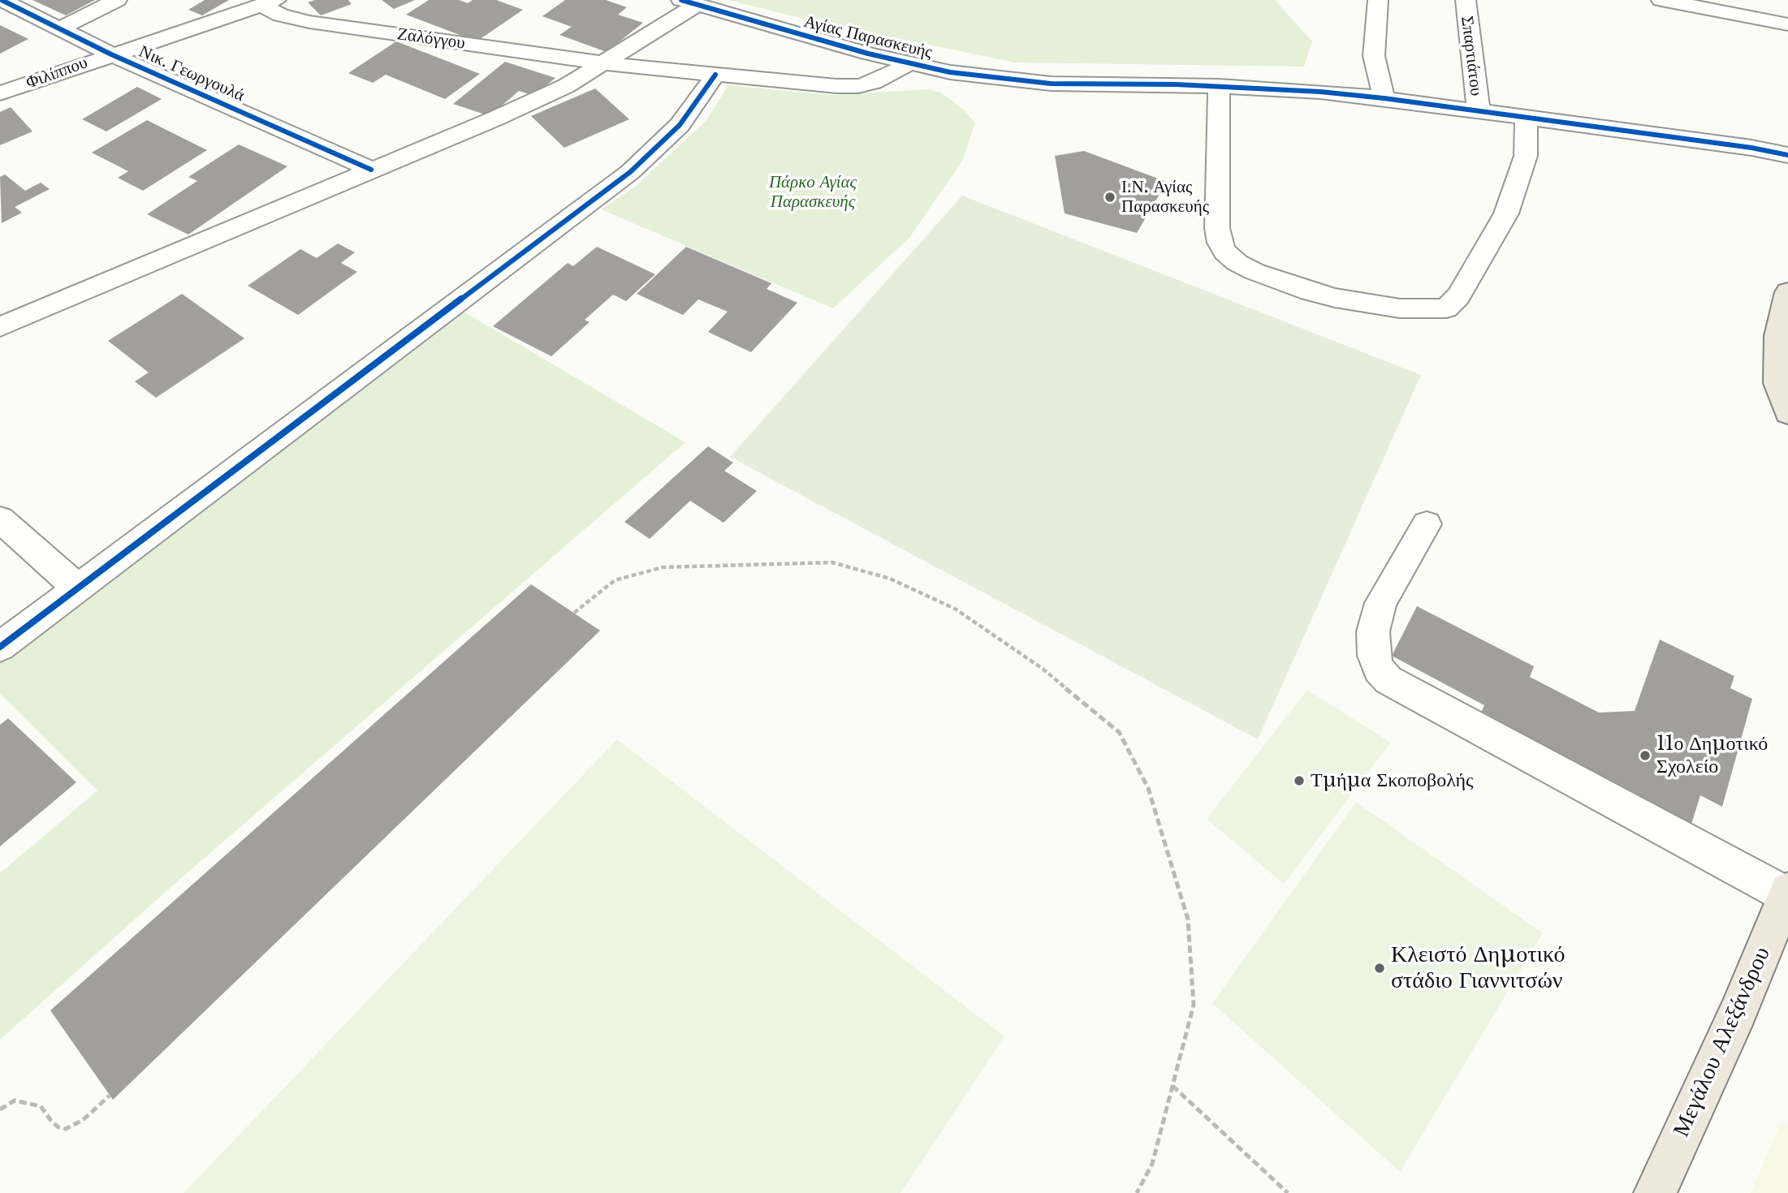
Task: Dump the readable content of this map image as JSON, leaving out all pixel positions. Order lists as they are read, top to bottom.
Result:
{
  "streets": {
    "main road": ["Μεγάλου Αλεξάνδρου"],
    "street": [
      "Αγίας Παρασκευής",
      "Ζαλόγγου",
      "Σπαρτιάτου",
      "Φιλίππου",
      "Νικ. Γεωργουλά"
    ]
  },
  "crossings": [
    ["Αγίας Παρασκευής", "Ζαλόγγου"],
    ["Αγίας Παρασκευής", "Σπαρτιάτου"],
    ["Ζαλόγγου", "Φιλίππου"],
    ["Φιλίππου", "Νικ. Γεωργουλά"]
  ],
  "parks": ["Πάρκο Αγίας Παρασκευής"],
  "places": [
    "Ι.Ν. Αγίας Παρασκευής",
    "11ο Δημοτικό Σχολείο",
    "Τμήμα Σκοποβολής",
    "Κλειστό Δημοτικό στάδιο Γιαννιτσών"
  ]
}
